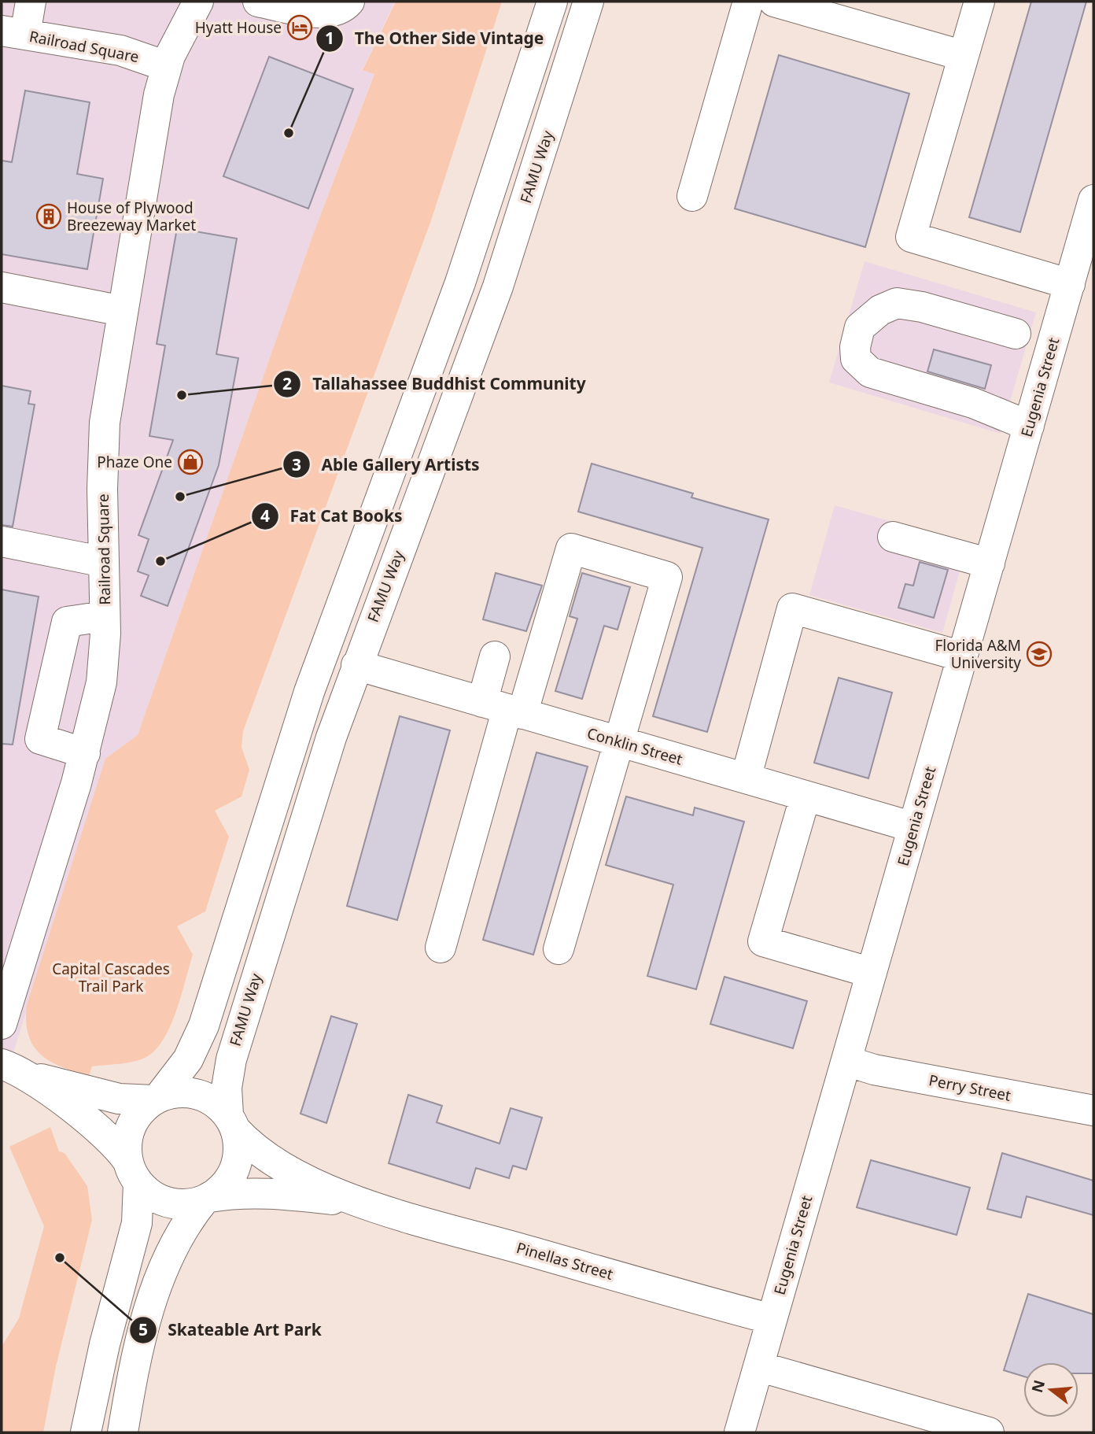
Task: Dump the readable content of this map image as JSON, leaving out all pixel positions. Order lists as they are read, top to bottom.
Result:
{
  "streets": {
    "street": [
      "Railroad Square",
      "FAMU Way",
      "Eugenia Street",
      "Conklin Street",
      "Perry Street",
      "Pinellas Street"
    ]
  },
  "crossings": [
    ["FAMU Way", "Conklin Street"],
    ["FAMU Way", "Pinellas Street"],
    ["Eugenia Street", "Conklin Street"],
    ["Eugenia Street", "Perry Street"],
    ["Eugenia Street", "Pinellas Street"]
  ],
  "parks": ["Capital Cascades Trail Park"],
  "places": {
    "hotel": ["Hyatt House"],
    "other": [
      "The Other Side Vintage",
      "Tallahassee Buddhist Community",
      "Able Gallery Artists",
      "Fat Cat Books",
      "Skateable Art Park"
    ],
    "building": ["House of Plywood Breezeway Market"],
    "shop": ["Phaze One"],
    "school or university": ["Florida A&M University"]
  },
  "north": "left"
}
